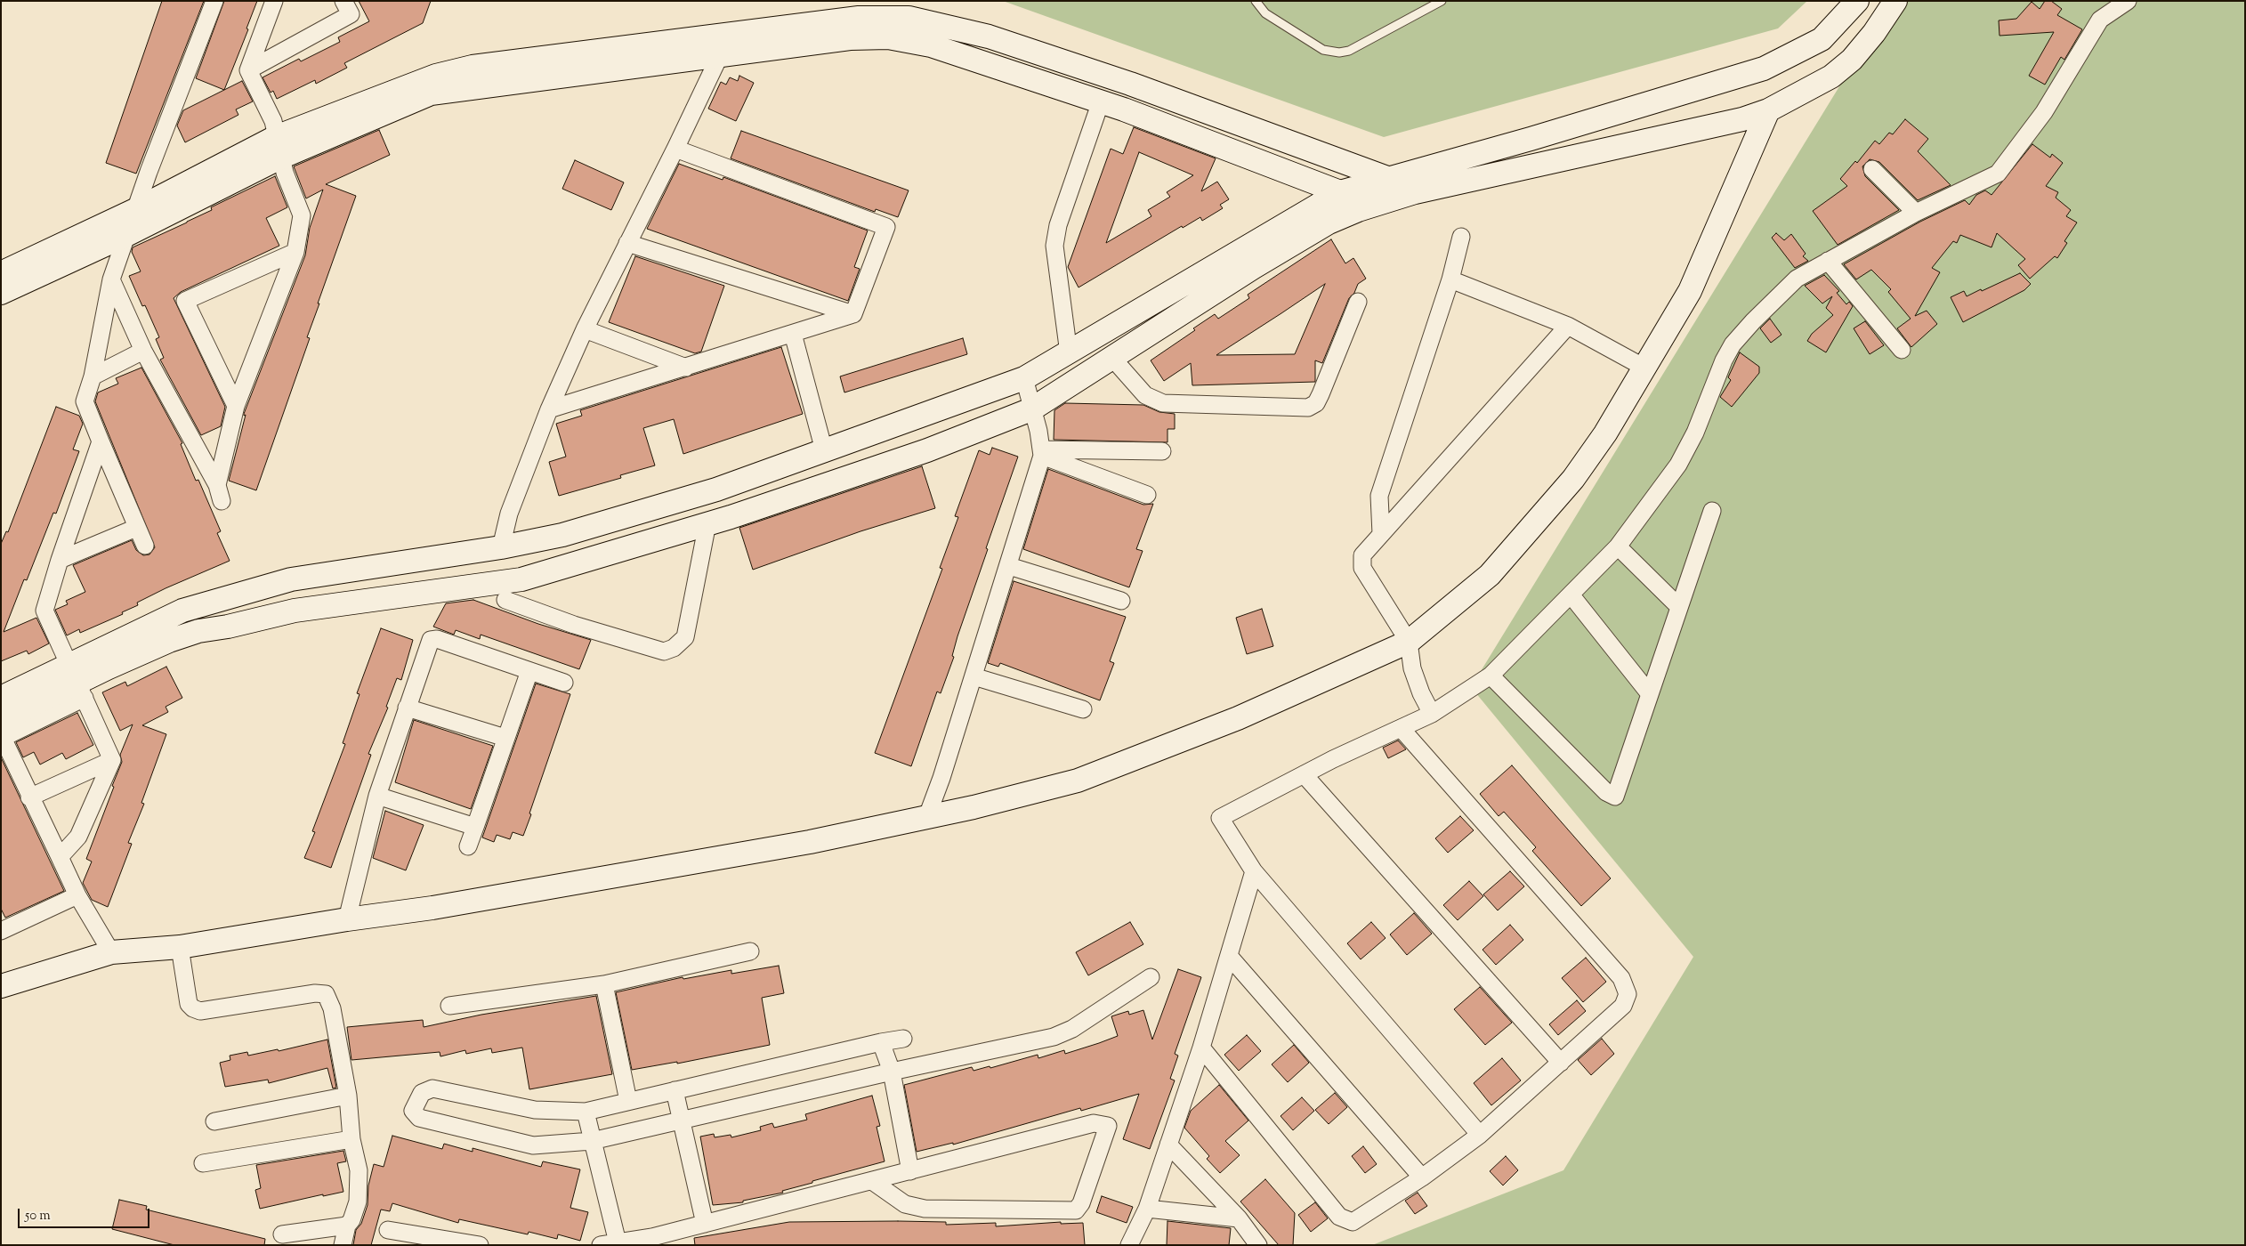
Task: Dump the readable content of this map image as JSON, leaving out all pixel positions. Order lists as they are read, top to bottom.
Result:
{
  "scale_bar": "50 m"
}
